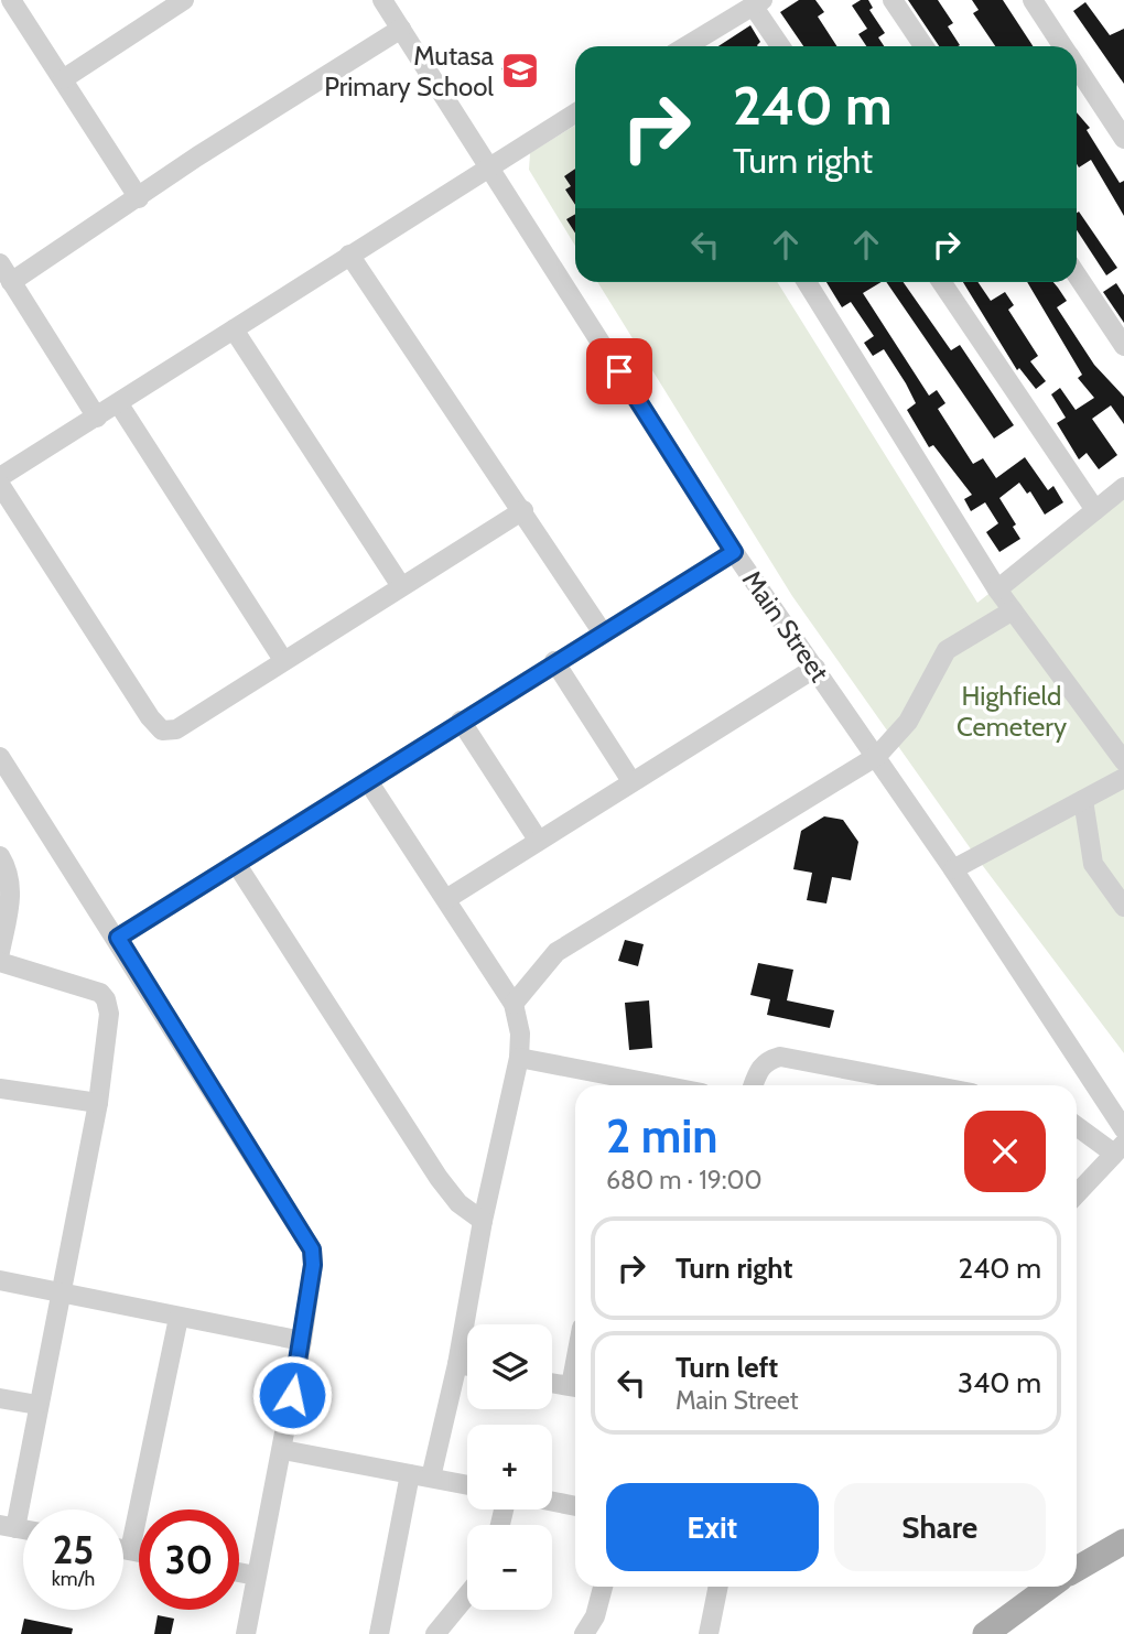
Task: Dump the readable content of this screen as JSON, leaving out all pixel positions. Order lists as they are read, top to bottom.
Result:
{
  "streets": {
    "street": ["Main Street"]
  },
  "parks": ["Highfield Cemetery"],
  "places": {
    "school or university": ["Mutasa Primary School"]
  },
  "page": {
    "turn": ["240 m", "Turn right"],
    "heading": ["2 min", "680 m · 19:00"],
    "list": [
      {
        "name": "Turn right",
        "value": "240 m"
      },
      {
        "name": "Turn left",
        "note": "Main Street",
        "value": "340 m"
      }
    ],
    "map_buttons": ["+", "−"],
    "buttons": ["Exit", "Share"],
    "speed": "25 km/h",
    "limit": "30"
  }
}
